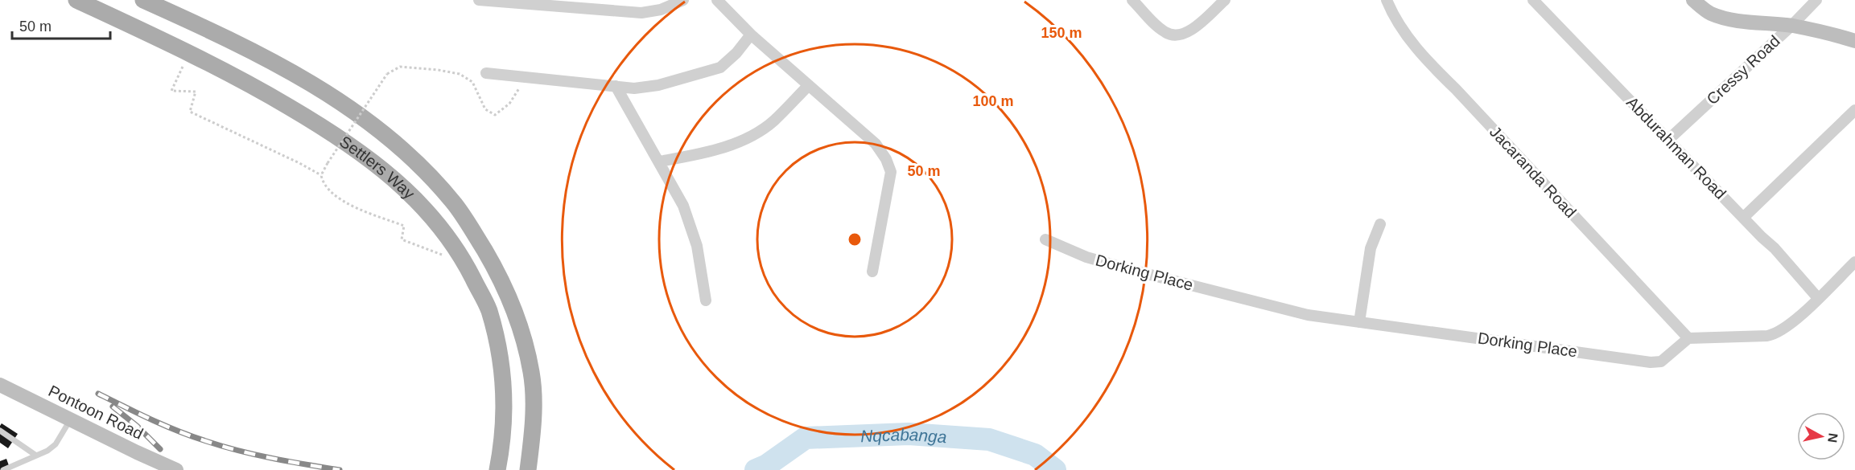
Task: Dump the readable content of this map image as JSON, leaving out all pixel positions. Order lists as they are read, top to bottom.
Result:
{
  "streets": {
    "main road": ["Settlers Way"],
    "street": [
      "Cressy Road",
      "Abdurahman Road",
      "Jacaranda Road",
      "Dorking Place",
      "Pontoon Road"
    ]
  },
  "crossings": [
    ["Cressy Road", "Abdurahman Road"],
    ["Jacaranda Road", "Dorking Place"]
  ],
  "water": ["Nqcabanga"],
  "scale_bar": "50 m",
  "north": "right",
  "rings": ["150 m", "100 m", "50 m"]
}
